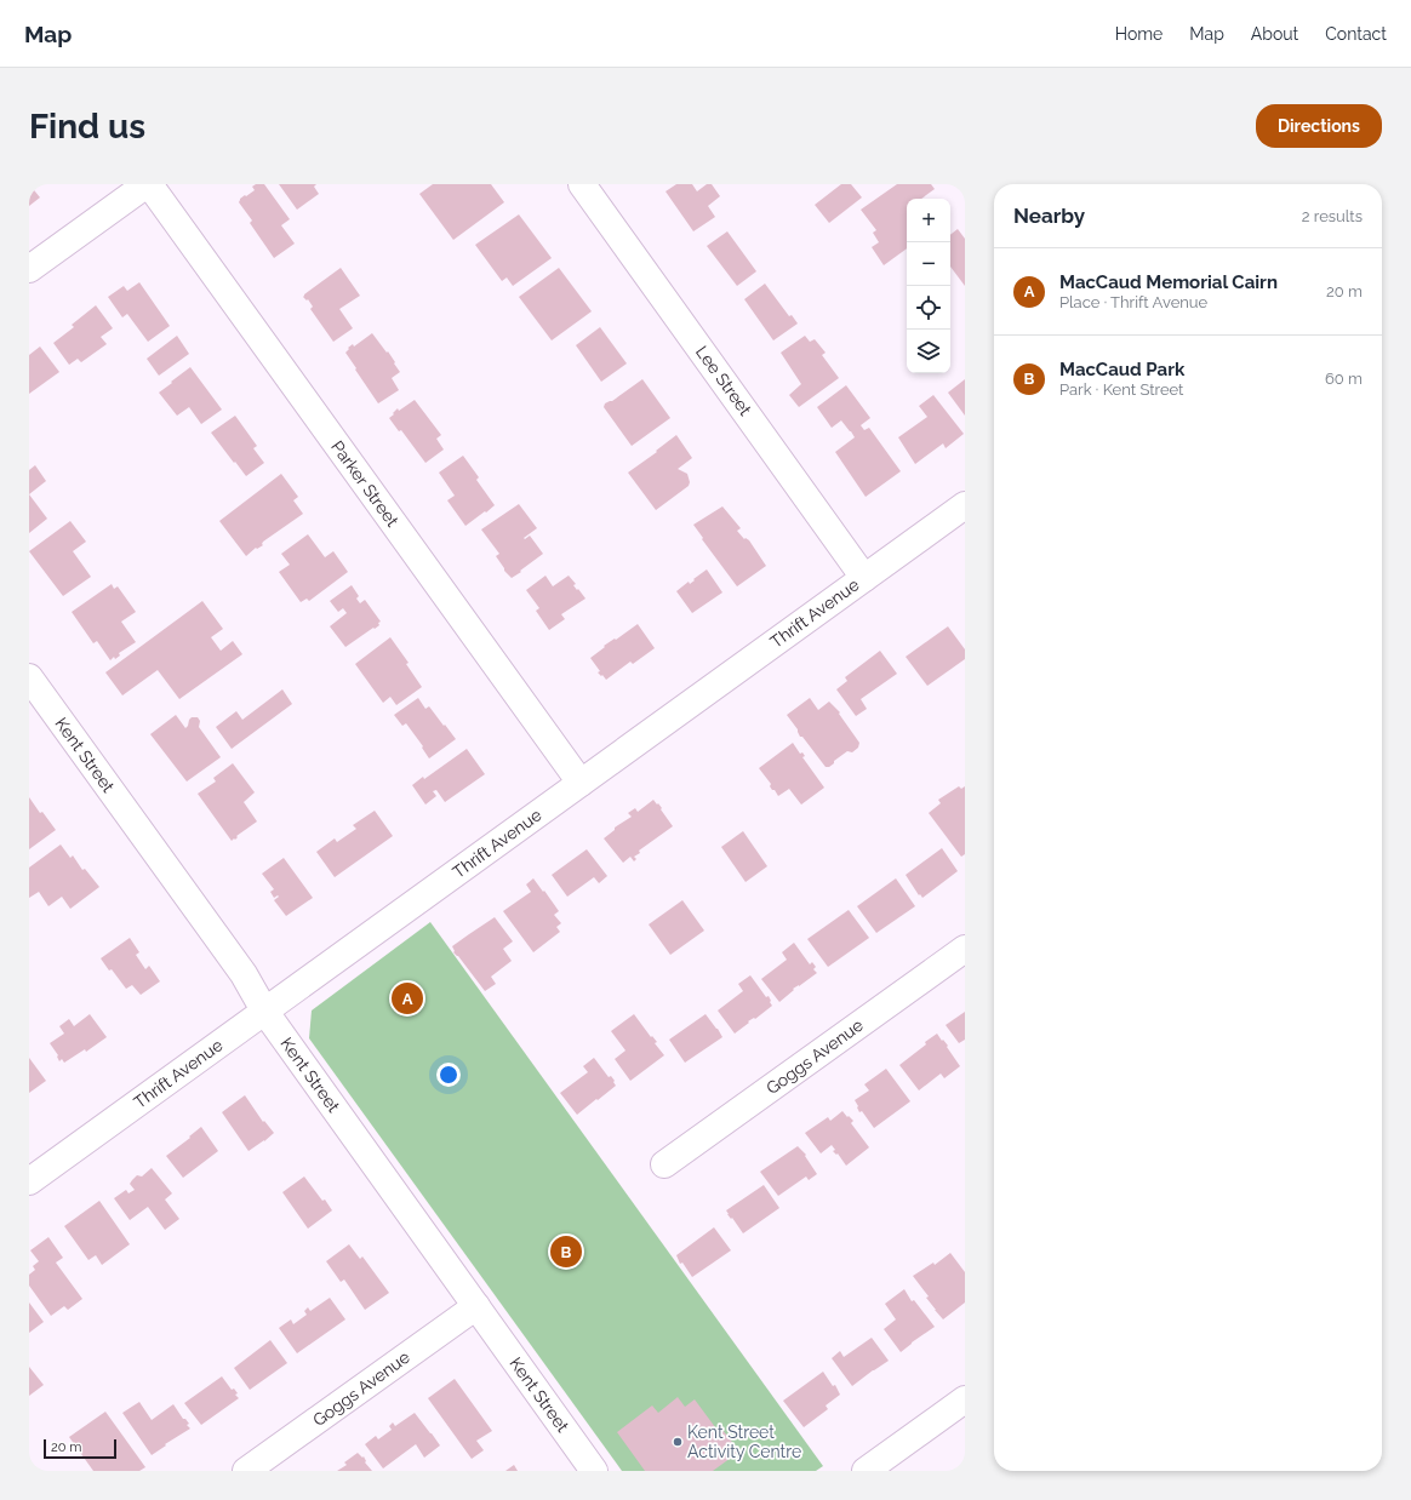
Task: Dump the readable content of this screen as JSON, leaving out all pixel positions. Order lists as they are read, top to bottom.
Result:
{
  "streets": {
    "street": [
      "Lee Street",
      "Parker Street",
      "Thrift Avenue",
      "Kent Street",
      "Goggs Avenue"
    ]
  },
  "crossings": [
    ["Lee Street", "Thrift Avenue"],
    ["Parker Street", "Thrift Avenue"],
    ["Thrift Avenue", "Kent Street"],
    ["Kent Street", "Goggs Avenue"]
  ],
  "places": ["Kent Street Activity Centre"],
  "scale_bar": "20 m",
  "page": {
    "header": "Map",
    "nav": [
      "Home",
      "Map",
      "About",
      "Contact"
    ],
    "buttons": "Directions",
    "title": "Find us",
    "heading": ["Nearby", "2 results"],
    "map_buttons": ["+", "−"],
    "list": [
      {
        "mark": "A",
        "name": "MacCaud Memorial Cairn",
        "note": "Place · Thrift Avenue",
        "value": "20 m"
      },
      {
        "mark": "B",
        "name": "MacCaud Park",
        "note": "Park · Kent Street",
        "value": "60 m"
      }
    ],
    "pins": ["A", "B"],
    "scale": "20 m"
  }
}
